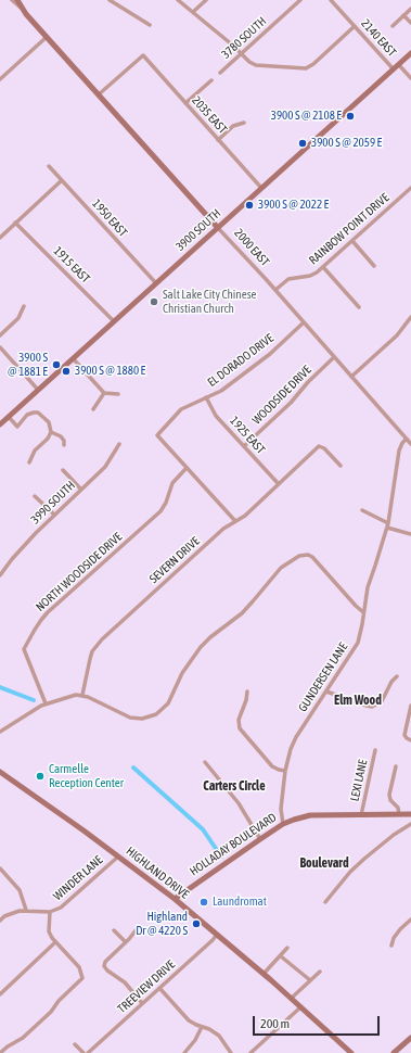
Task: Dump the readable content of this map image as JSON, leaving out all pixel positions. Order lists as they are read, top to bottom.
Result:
{
  "streets": {
    "main road": [
      "3900 SOUTH",
      "2000 EAST",
      "HOLLADAY BOULEVARD",
      "HIGHLAND DRIVE"
    ],
    "street": [
      "3780 SOUTH",
      "2140 EAST",
      "2035 EAST",
      "1950 EAST",
      "RAINBOW POINT DRIVE",
      "1915 EAST",
      "EL DORADO DRIVE",
      "WOODSIDE DRIVE",
      "1925 EAST",
      "3990 SOUTH",
      "SEVERN DRIVE",
      "NORTH WOODSIDE DRIVE",
      "GUNDERSEN LANE",
      "LEXI LANE",
      "WINDER LANE",
      "TREEVIEW DRIVE"
    ]
  },
  "crossings": [
    ["2140 EAST", "3900 SOUTH"],
    ["2035 EAST", "3900 SOUTH"],
    ["2035 EAST", "2000 EAST"],
    ["1950 EAST", "3900 SOUTH"],
    ["RAINBOW POINT DRIVE", "2000 EAST"],
    ["3900 SOUTH", "2000 EAST"],
    ["3900 SOUTH", "1915 EAST"],
    ["2000 EAST", "EL DORADO DRIVE"],
    ["2000 EAST", "WOODSIDE DRIVE"],
    ["2000 EAST", "GUNDERSEN LANE"],
    ["EL DORADO DRIVE", "1925 EAST"],
    ["EL DORADO DRIVE", "SEVERN DRIVE"],
    ["EL DORADO DRIVE", "NORTH WOODSIDE DRIVE"],
    ["WOODSIDE DRIVE", "1925 EAST"],
    ["1925 EAST", "SEVERN DRIVE"],
    ["GUNDERSEN LANE", "HOLLADAY BOULEVARD"],
    ["LEXI LANE", "HOLLADAY BOULEVARD"],
    ["HOLLADAY BOULEVARD", "HIGHLAND DRIVE"],
    ["HIGHLAND DRIVE", "WINDER LANE"],
    ["HIGHLAND DRIVE", "TREEVIEW DRIVE"]
  ],
  "districts": ["Elm Wood", "Carters Circle", "Boulevard"],
  "places": [
    "3900 S @ 2108 E",
    "3900 S @ 2059 E",
    "3900 S @ 2022 E",
    "Salt Lake City Chinese Christian Church",
    "3900 S @ 1881 E",
    "3900 S @ 1880 E",
    "Carmelle Reception Center",
    "Laundromat",
    "Highland Dr @ 4220 S"
  ],
  "scale_bar": "200 m"
}
